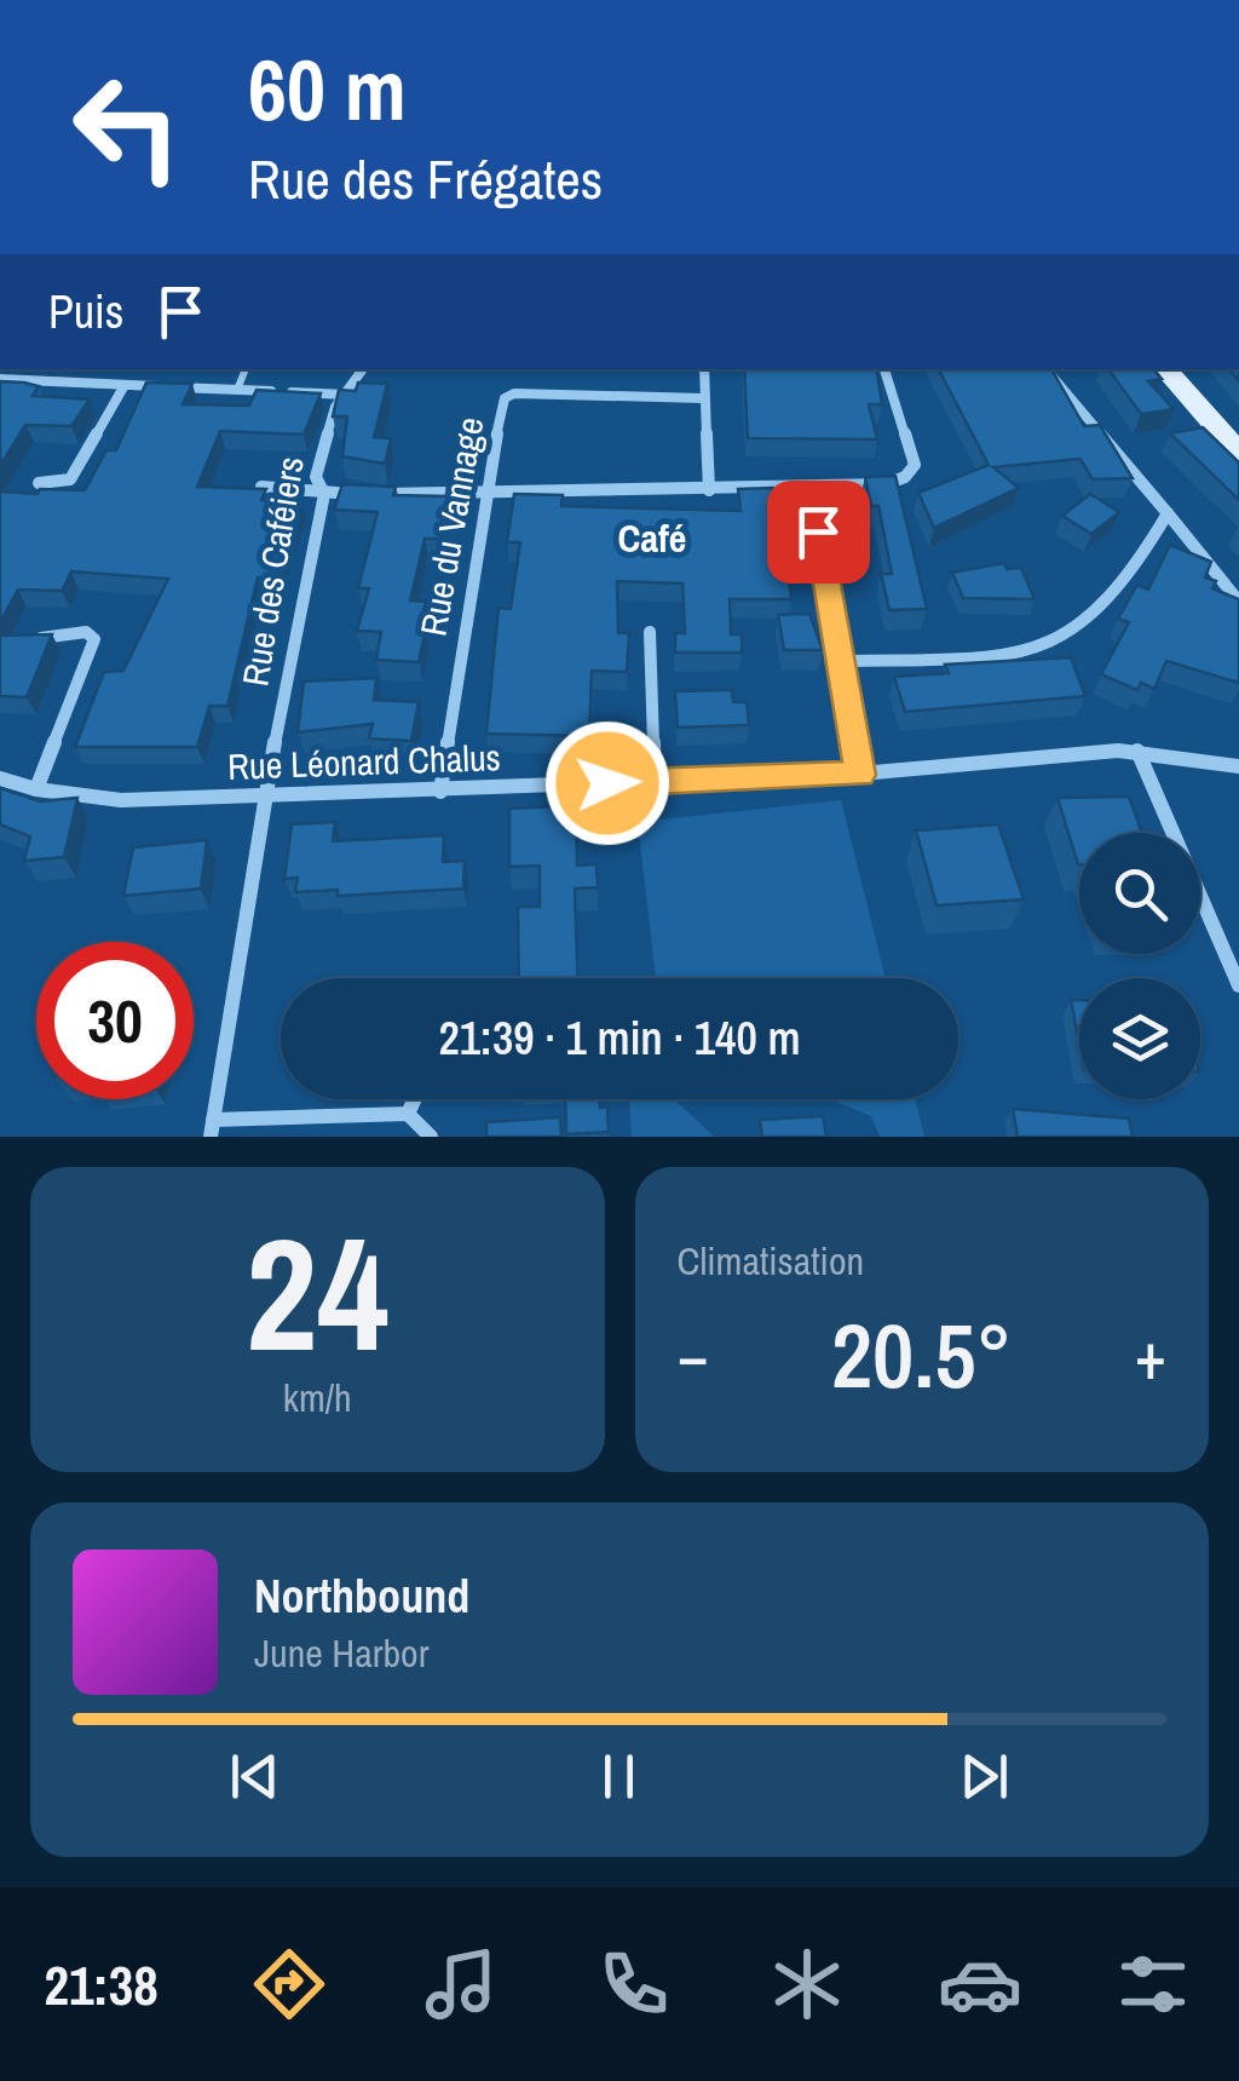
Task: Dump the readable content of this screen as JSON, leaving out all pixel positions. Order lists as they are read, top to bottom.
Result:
{
  "streets": {
    "street": ["Rue du Vannage", "Rue des Caféiers", "Rue Léonard Chalus"]
  },
  "crossings": [
    ["Rue du Vannage", "Rue Léonard Chalus"],
    ["Rue des Caféiers", "Rue Léonard Chalus"]
  ],
  "districts": ["Café"],
  "page": {
    "turn": ["60 m", "Rue des Frégates"],
    "then": "Puis",
    "limit": "30",
    "trip": "21:39 · 1 min · 140 m",
    "tile": [
      ["24", "km/h"],
      "Climatisation"
    ],
    "heat": ["−", "20.5°", "+"],
    "song": ["Northbound", "June Harbor"],
    "tabs": "21:38"
  }
}
